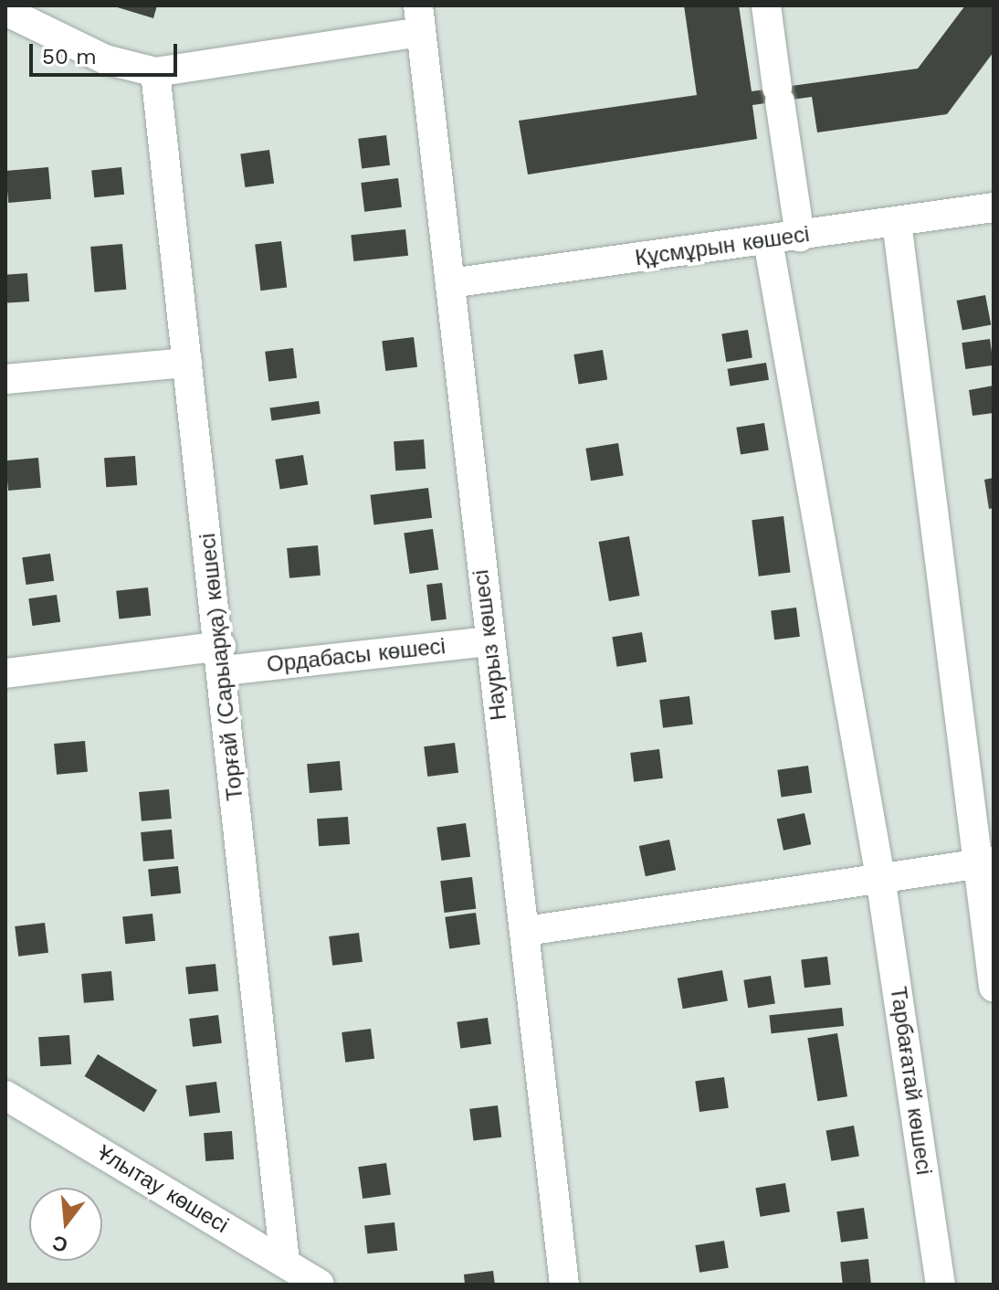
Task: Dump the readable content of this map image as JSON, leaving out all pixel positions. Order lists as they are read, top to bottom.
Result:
{
  "streets": {
    "street": [
      "Құсмұрын көшесі",
      "Наурыз көшесі",
      "Ордабасы көшесі",
      "Торғай (Сарыарқа) көшесі",
      "Тарбағатай көшесі",
      "Ұлытау көшесі"
    ]
  },
  "crossings": [
    ["Құсмұрын көшесі", "Наурыз көшесі"],
    ["Құсмұрын көшесі", "Тарбағатай көшесі"],
    ["Наурыз көшесі", "Ордабасы көшесі"],
    ["Ордабасы көшесі", "Торғай (Сарыарқа) көшесі"],
    ["Торғай (Сарыарқа) көшесі", "Ұлытау көшесі"]
  ],
  "scale_bar": "50 m",
  "north": "bottom"
}
